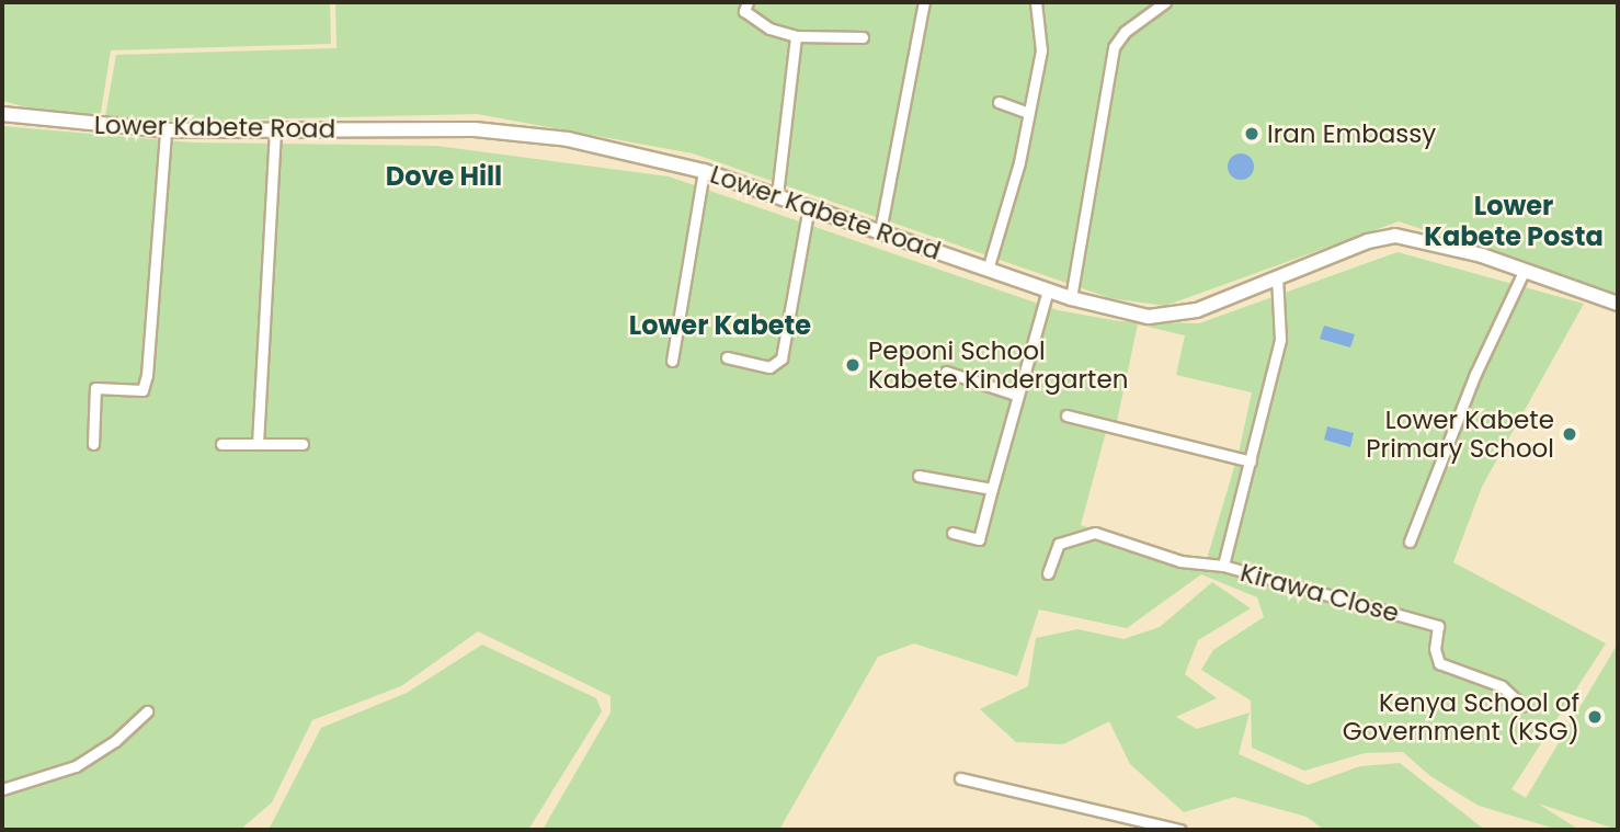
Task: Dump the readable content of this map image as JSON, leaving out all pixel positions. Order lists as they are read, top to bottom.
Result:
{
  "streets": {
    "main road": ["Lower Kabete Road"],
    "street": ["Kirawa Close"]
  },
  "crossings": [
    ["Lower Kabete Road", "Kirawa Close"]
  ],
  "districts": ["Dove Hill", "Lower Kabete Posta", "Lower Kabete"],
  "places": [
    "Iran Embassy",
    "Peponi School Kabete Kindergarten",
    "Lower Kabete Primary School",
    "Kenya School of Government (KSG)"
  ]
}
